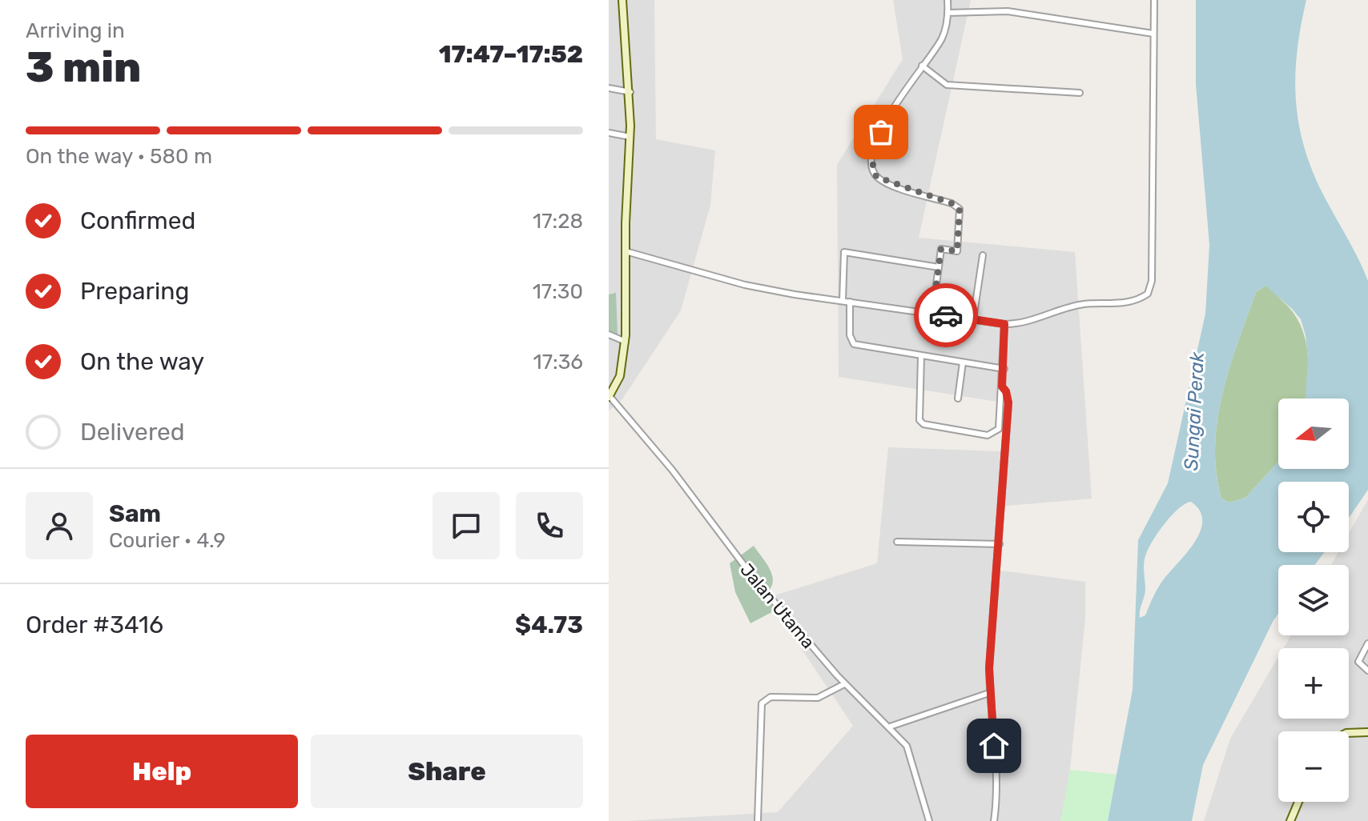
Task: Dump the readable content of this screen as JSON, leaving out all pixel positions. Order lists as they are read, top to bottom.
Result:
{
  "streets": {
    "street": ["Jalan Utama"]
  },
  "water": ["Sungai Perak"],
  "north": "left",
  "page": {
    "heading": ["3 min", "Arriving in", "17:47–17:52"],
    "panel": [
      "Sam",
      "Courier · 4.9",
      "Order #3416",
      "$4.73"
    ],
    "bar": "On the way · 580 m",
    "list": [
      ["Confirmed", "17:28"],
      ["Preparing", "17:30"],
      ["On the way", "17:36"],
      "Delivered"
    ],
    "map_buttons": ["+", "−"],
    "buttons": ["Help", "Share"]
  }
}
